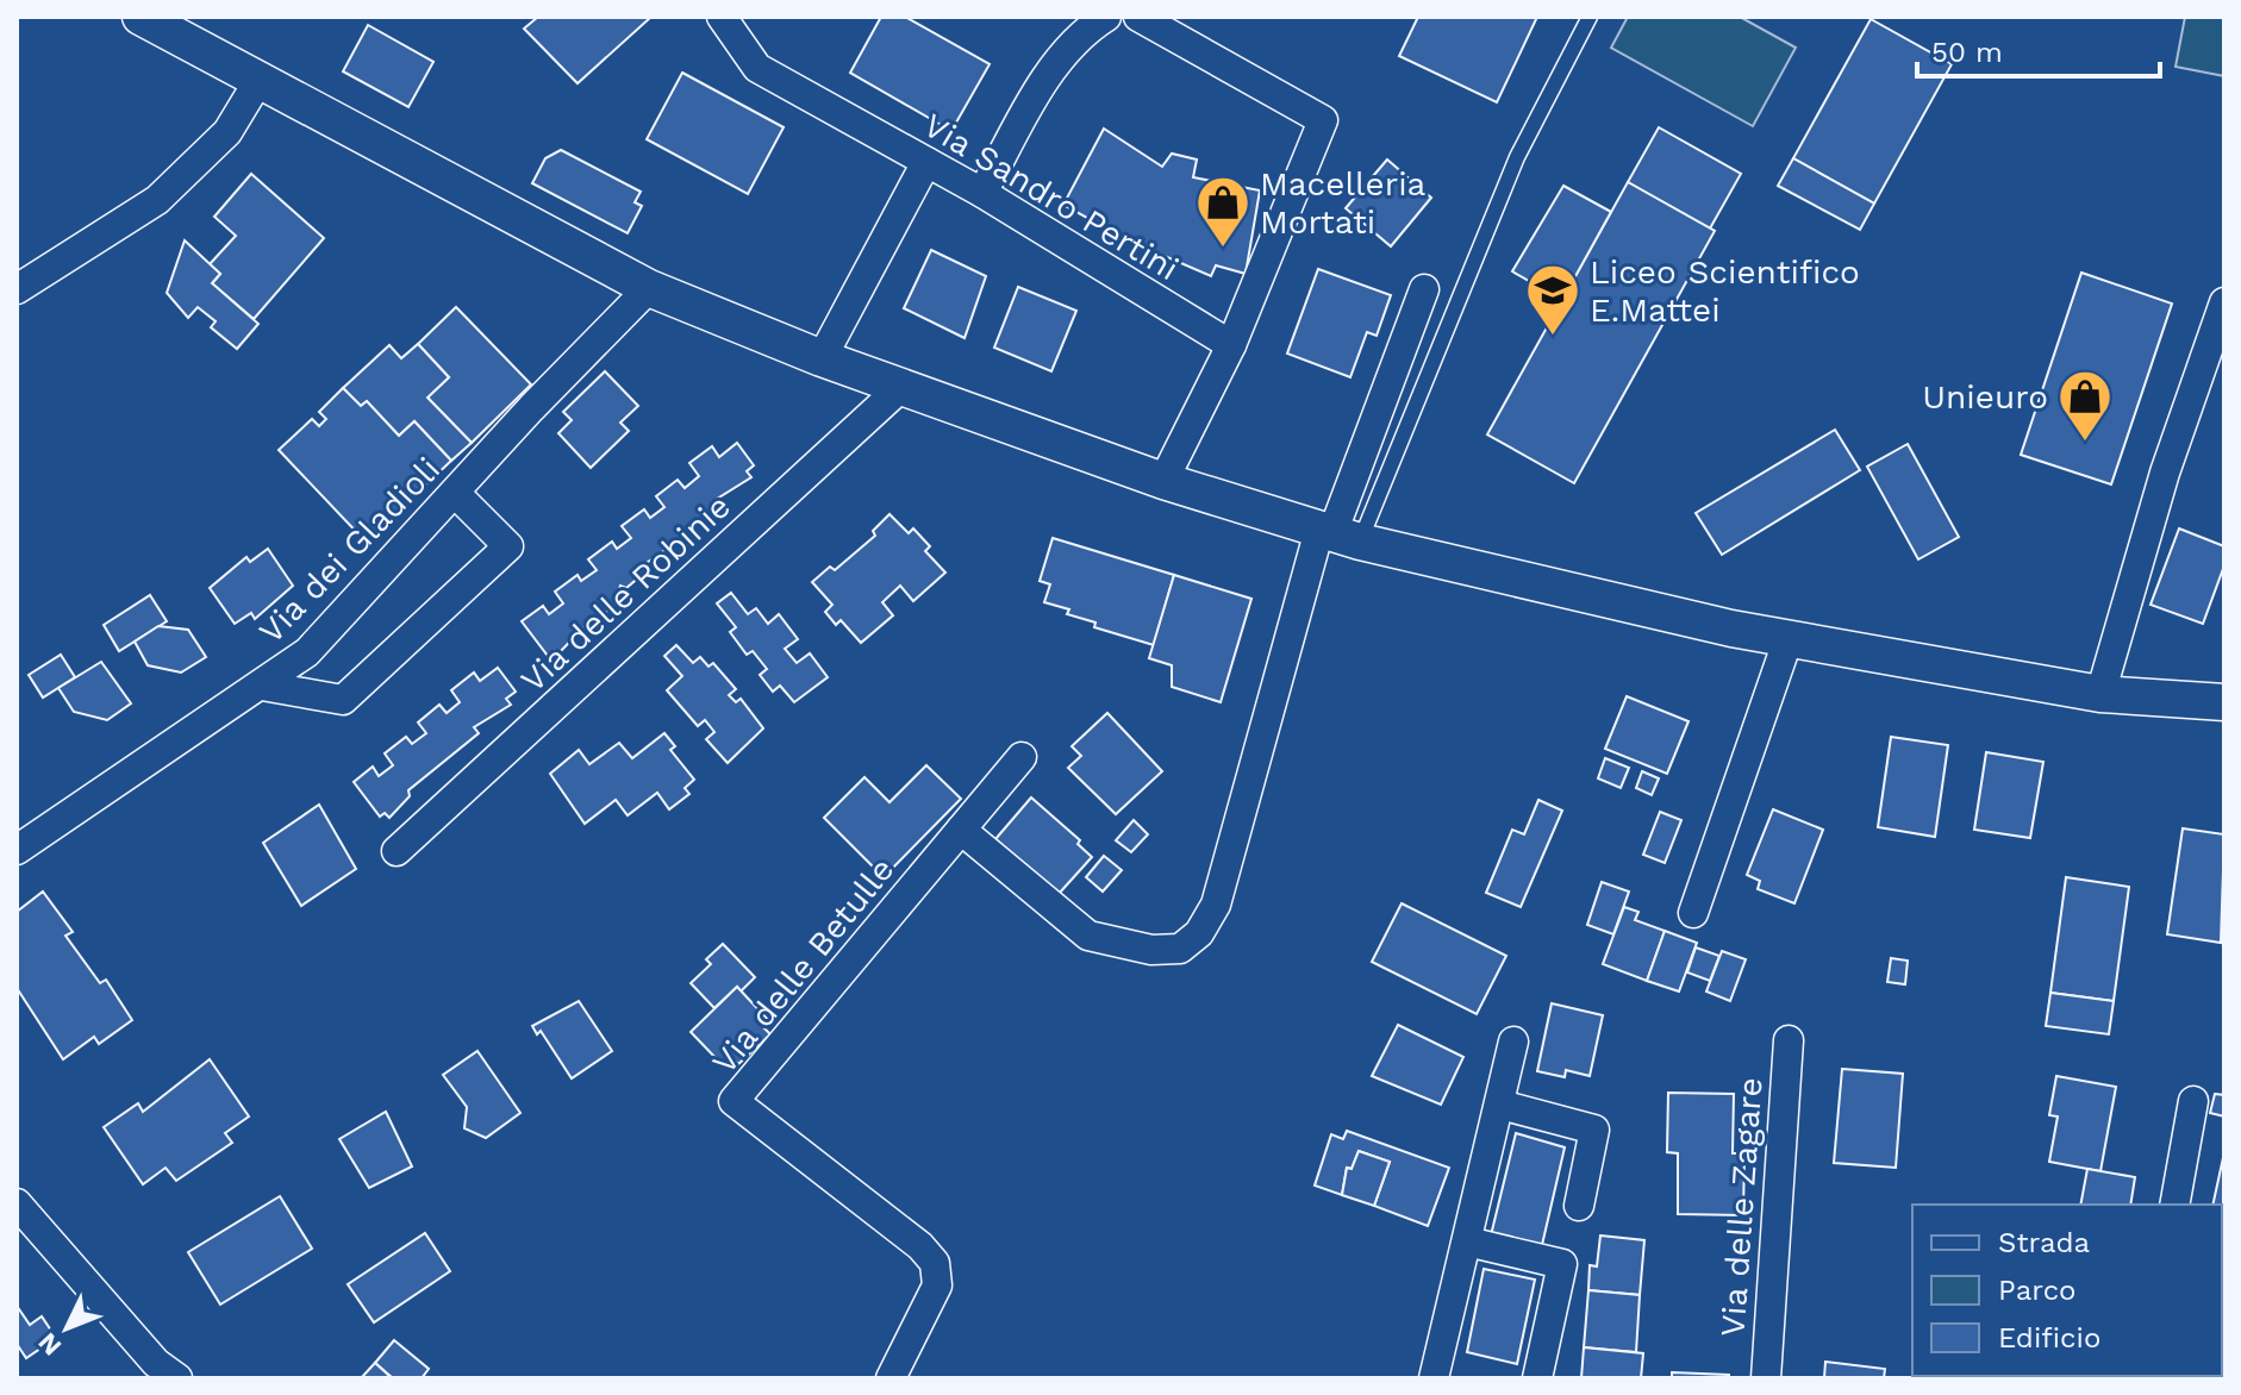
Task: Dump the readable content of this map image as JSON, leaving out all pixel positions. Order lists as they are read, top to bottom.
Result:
{
  "streets": {
    "street": [
      "Via Sandro Pertini",
      "Via dei Gladioli",
      "Via delle Robinie",
      "Via delle Betulle",
      "Via delle Zagare"
    ]
  },
  "places": {
    "shop": ["Macelleria Mortati", "Unieuro"],
    "school or university": ["Liceo Scientifico E.Mattei"]
  },
  "legend": ["Strada", "Parco", "Edificio"],
  "scale_bar": "50 m",
  "north": "bottom left"
}
